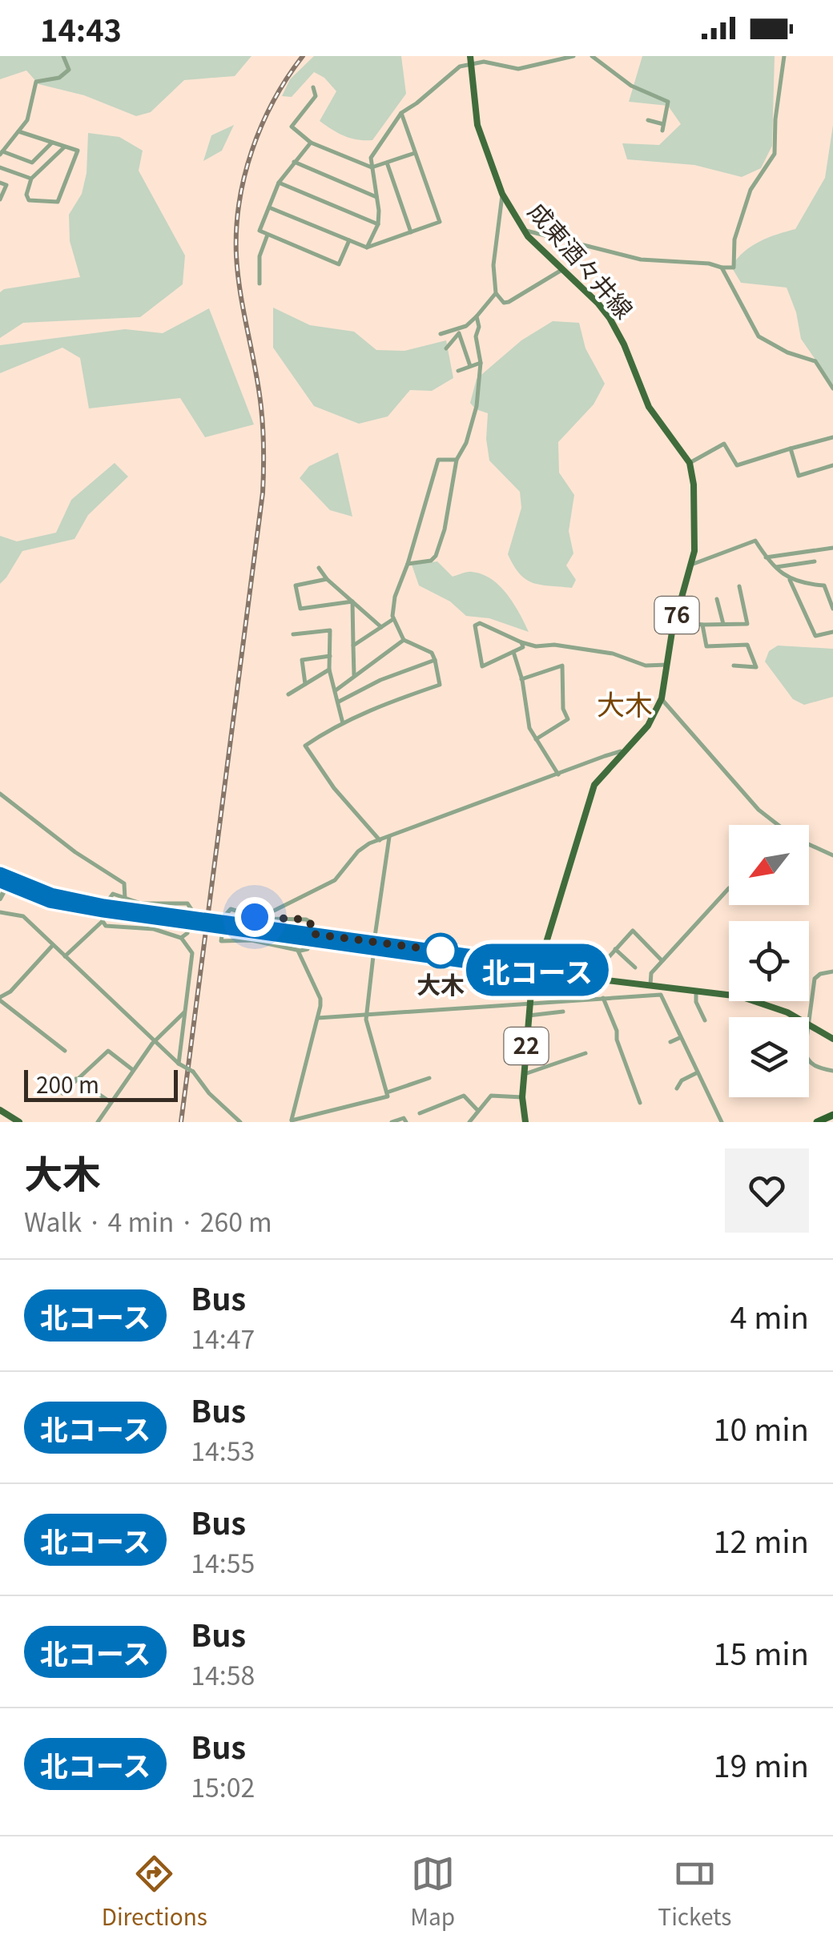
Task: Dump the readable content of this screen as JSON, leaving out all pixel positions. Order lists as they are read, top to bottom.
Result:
{
  "streets": {
    "main road": ["成東酒々井線", "76", "22"]
  },
  "crossings": [
    ["成東酒々井線", "22"]
  ],
  "districts": ["大木"],
  "places": ["大木"],
  "lines": ["bus line 北コース"],
  "scale_bar": "200 m",
  "north": "bottom left",
  "page": {
    "status": "14:43",
    "on_map": "北コース",
    "scale": "200 m",
    "heading": ["大木", "Walk · 4 min · 260 m"],
    "list": [
      {
        "mark": "北コース",
        "name": "Bus",
        "note": "14:47",
        "value": "4 min"
      },
      {
        "mark": "北コース",
        "name": "Bus",
        "note": "14:53",
        "value": "10 min"
      },
      {
        "mark": "北コース",
        "name": "Bus",
        "note": "14:55",
        "value": "12 min"
      },
      {
        "mark": "北コース",
        "name": "Bus",
        "note": "14:58",
        "value": "15 min"
      },
      {
        "mark": "北コース",
        "name": "Bus",
        "note": "15:02",
        "value": "19 min"
      }
    ],
    "tabs": ["Directions", "Map", "Tickets"]
  }
}
